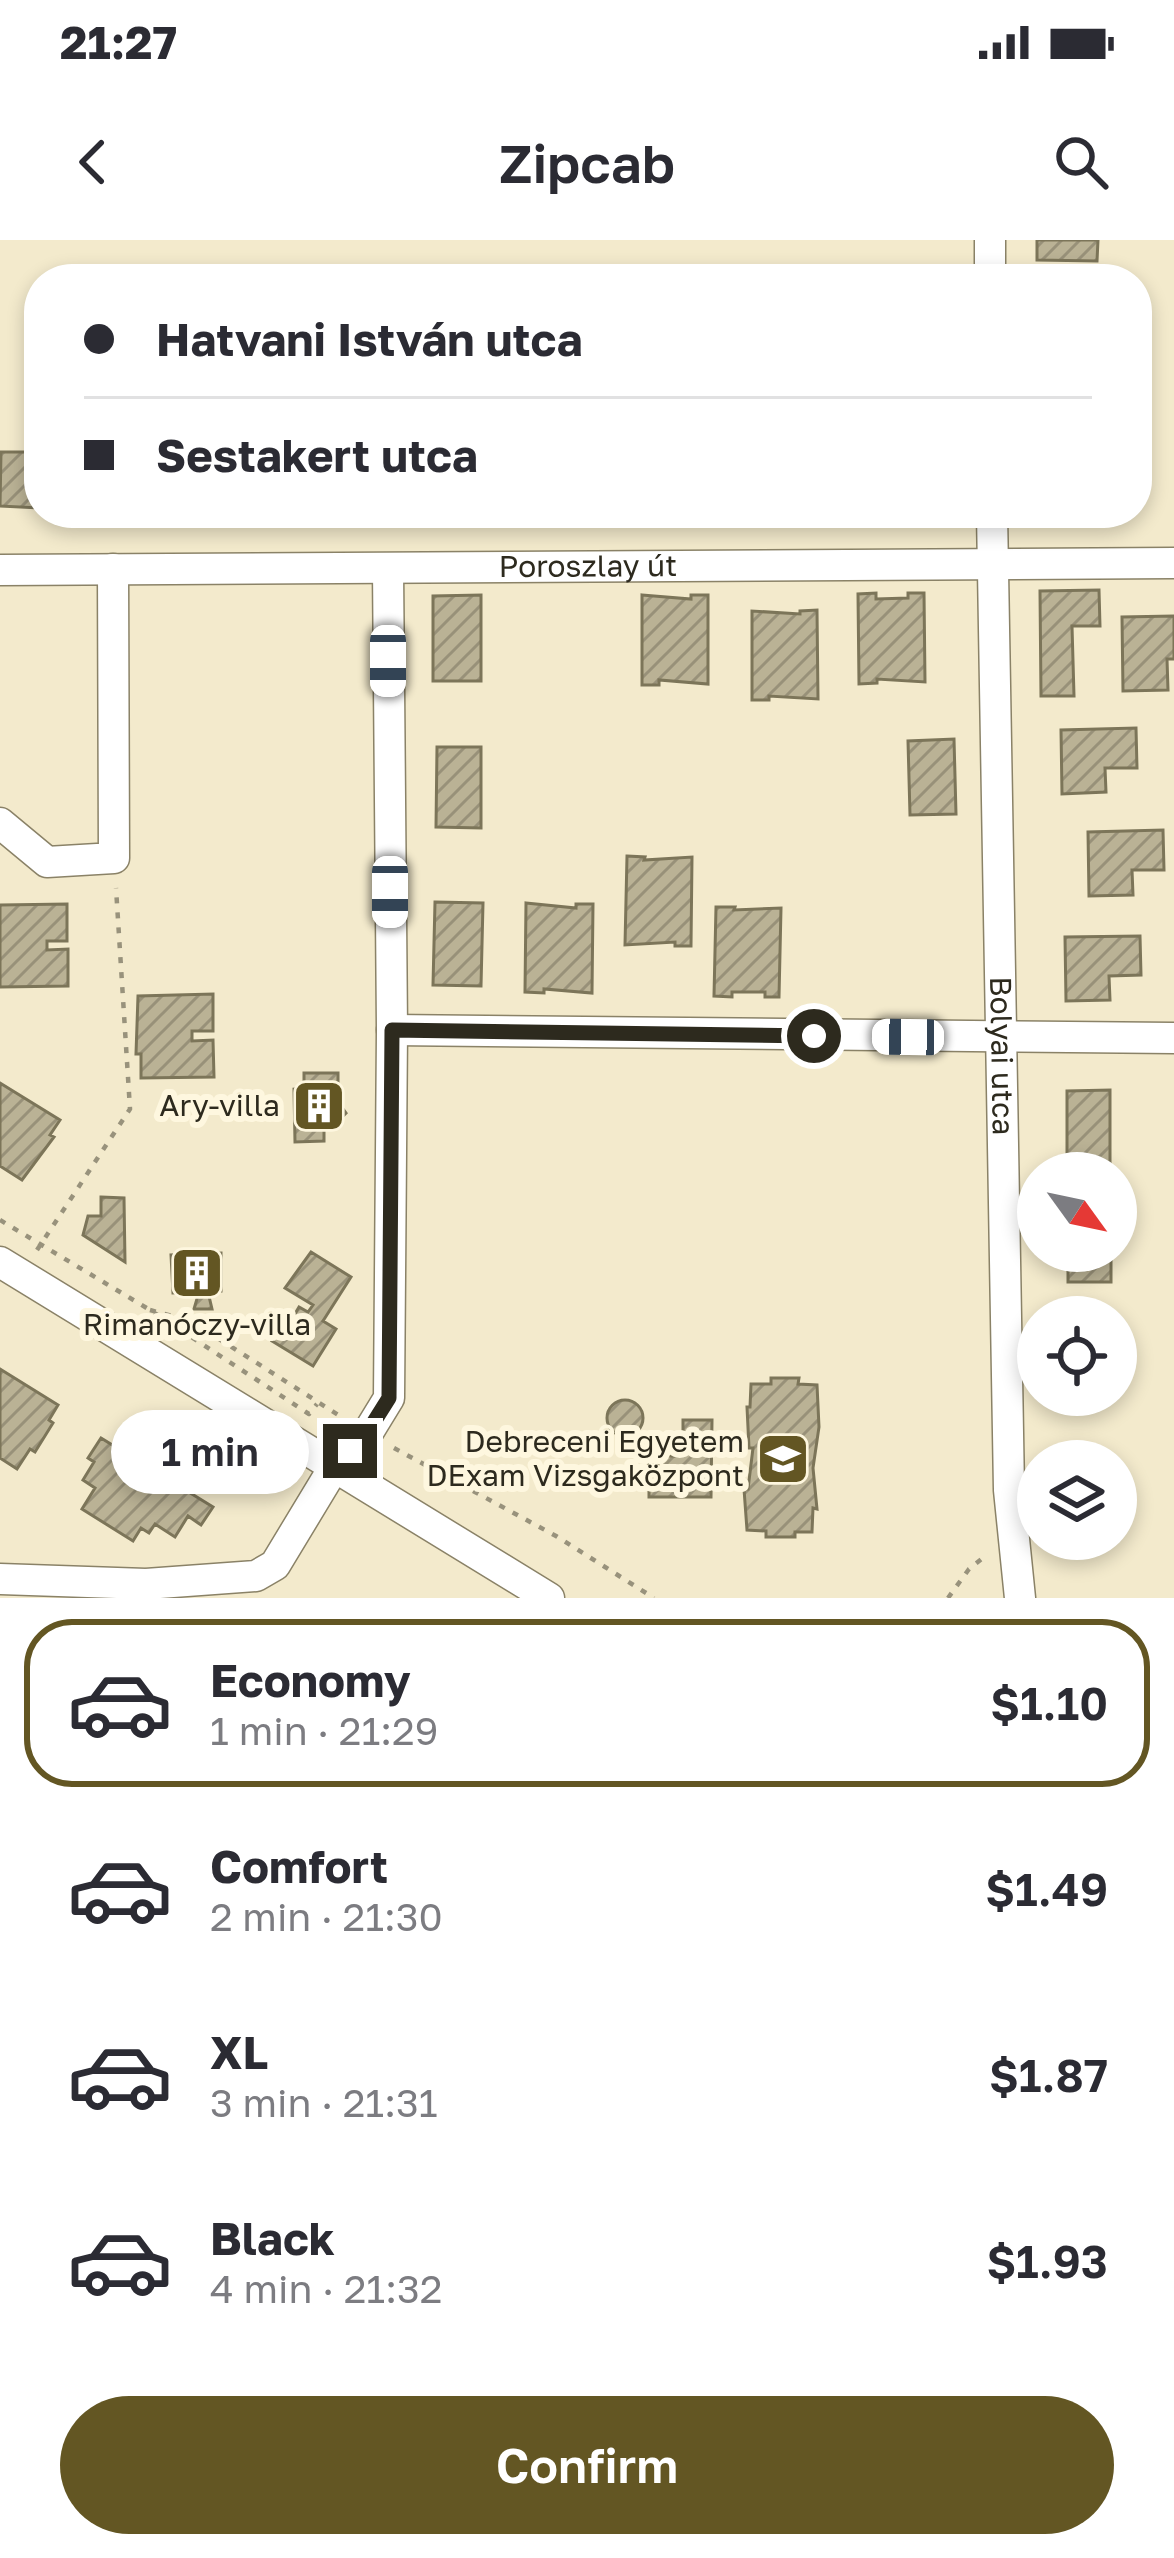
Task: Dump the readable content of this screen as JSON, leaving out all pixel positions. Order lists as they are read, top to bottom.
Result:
{
  "streets": {
    "street": ["Poroszlay út", "Bolyai utca"]
  },
  "crossings": [
    ["Poroszlay út", "Bolyai utca"]
  ],
  "places": {
    "building": ["Ary-villa", "Rimanóczy-villa"],
    "school or university": ["Debreceni Egyetem DExam Vizsgaközpont"]
  },
  "north": "bottom right",
  "page": {
    "status": "21:27",
    "header": "Zipcab",
    "banner": ["Hatvani István utca", "Sestakert utca"],
    "bubble": "1 min",
    "list": [
      {
        "name": "Economy",
        "note": "1 min · 21:29",
        "value": "$1.10"
      },
      {
        "name": "Comfort",
        "note": "2 min · 21:30",
        "value": "$1.49"
      },
      {
        "name": "XL",
        "note": "3 min · 21:31",
        "value": "$1.87"
      },
      {
        "name": "Black",
        "note": "4 min · 21:32",
        "value": "$1.93"
      }
    ],
    "buttons": "Confirm"
  }
}
